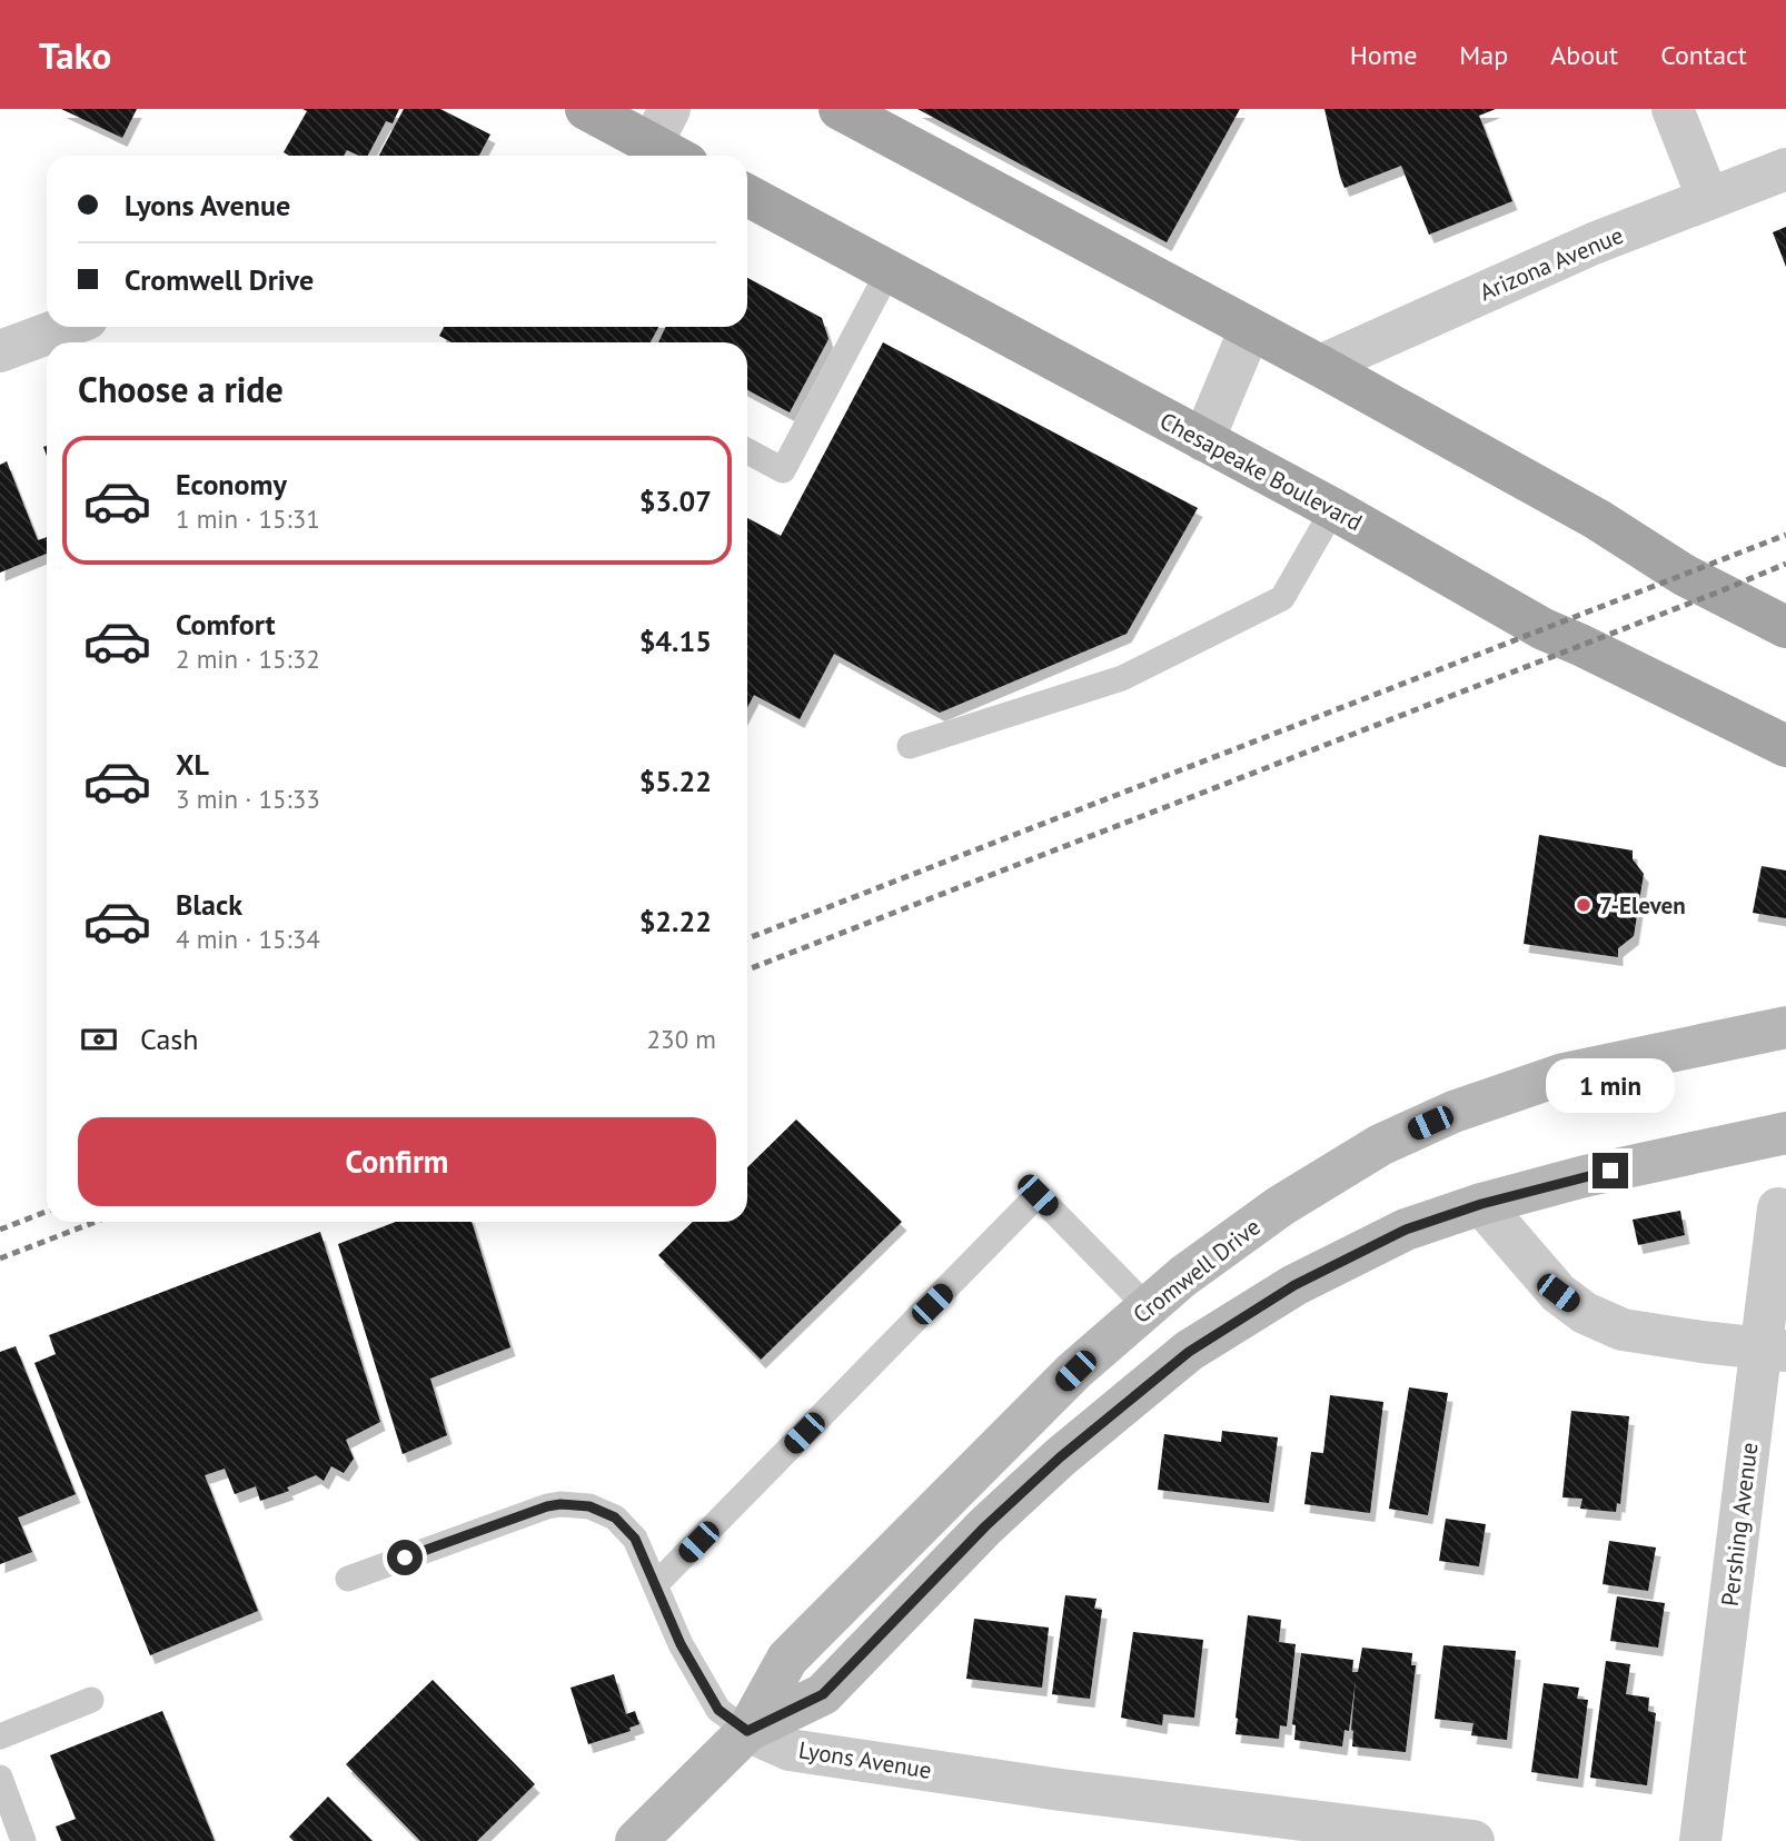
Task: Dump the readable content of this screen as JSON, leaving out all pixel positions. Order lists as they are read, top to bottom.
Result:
{
  "streets": {
    "main road": ["Chesapeake Boulevard"],
    "street": [
      "Arizona Avenue",
      "Cromwell Drive",
      "Pershing Avenue",
      "Lyons Avenue"
    ]
  },
  "crossings": [
    ["Cromwell Drive", "Lyons Avenue"]
  ],
  "places": ["7-Eleven"],
  "page": {
    "header": "Tako",
    "nav": [
      "Home",
      "Map",
      "About",
      "Contact"
    ],
    "banner": ["Lyons Avenue", "Cromwell Drive"],
    "heading": "Choose a ride",
    "list": [
      {
        "name": "Economy",
        "note": "1 min · 15:31",
        "value": "$3.07"
      },
      {
        "name": "Comfort",
        "note": "2 min · 15:32",
        "value": "$4.15"
      },
      {
        "name": "XL",
        "note": "3 min · 15:33",
        "value": "$5.22"
      },
      {
        "name": "Black",
        "note": "4 min · 15:34",
        "value": "$2.22"
      }
    ],
    "pay": ["Cash", "230 m"],
    "bubble": "1 min",
    "buttons": "Confirm"
  }
}
